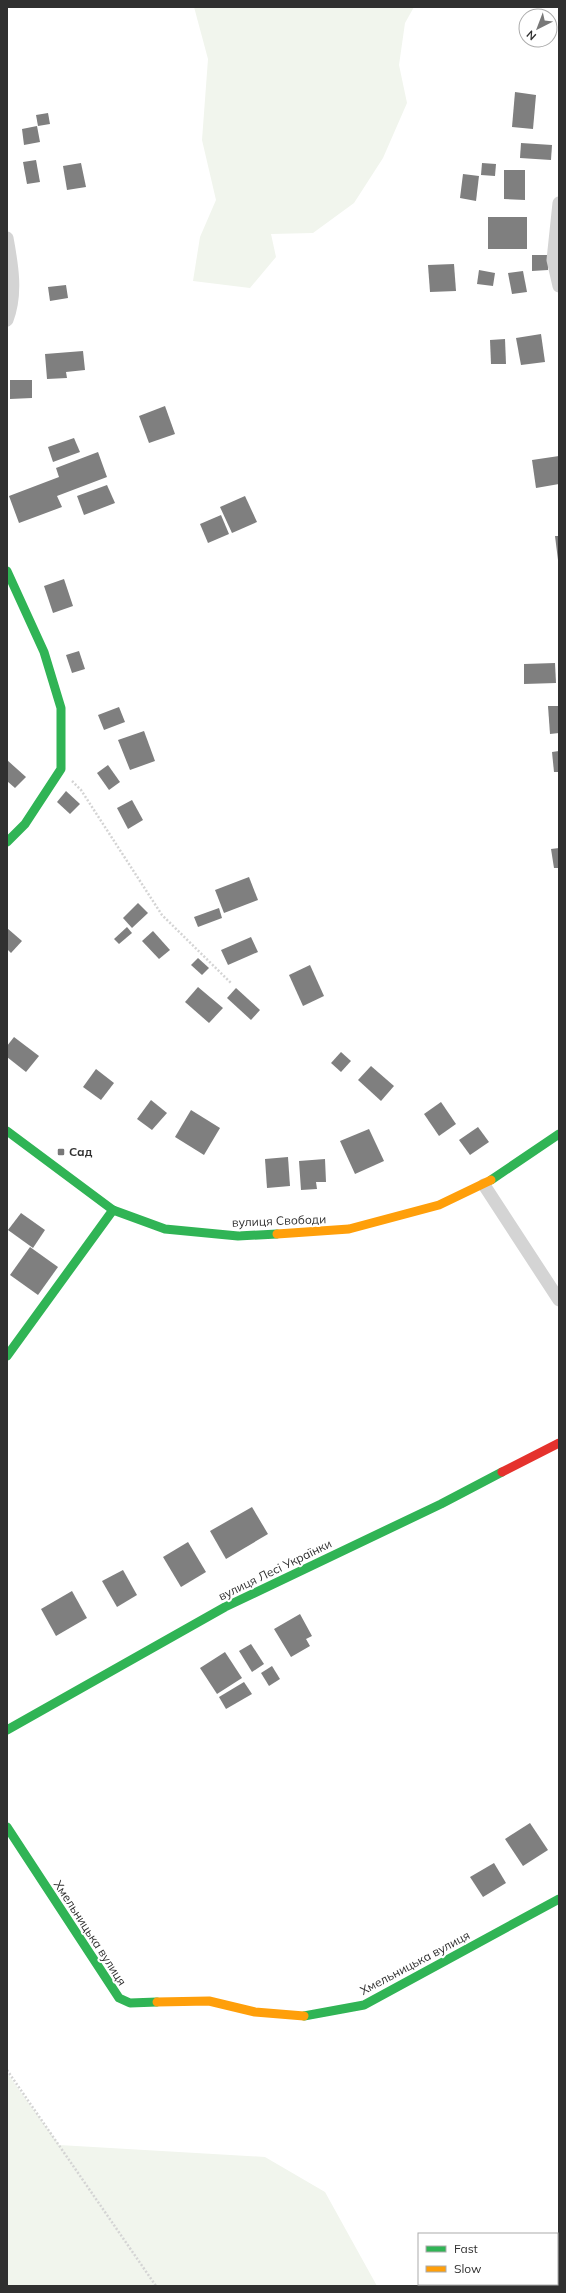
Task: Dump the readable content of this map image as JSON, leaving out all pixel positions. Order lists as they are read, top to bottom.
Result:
{
  "streets": {
    "street": ["вулиця Свободи", "вулиця Лесі Українки", "Хмельницька вулиця"]
  },
  "places": {
    "transit": ["Сад"]
  },
  "legend": ["Fast", "Slow"],
  "north": "bottom left"
}
